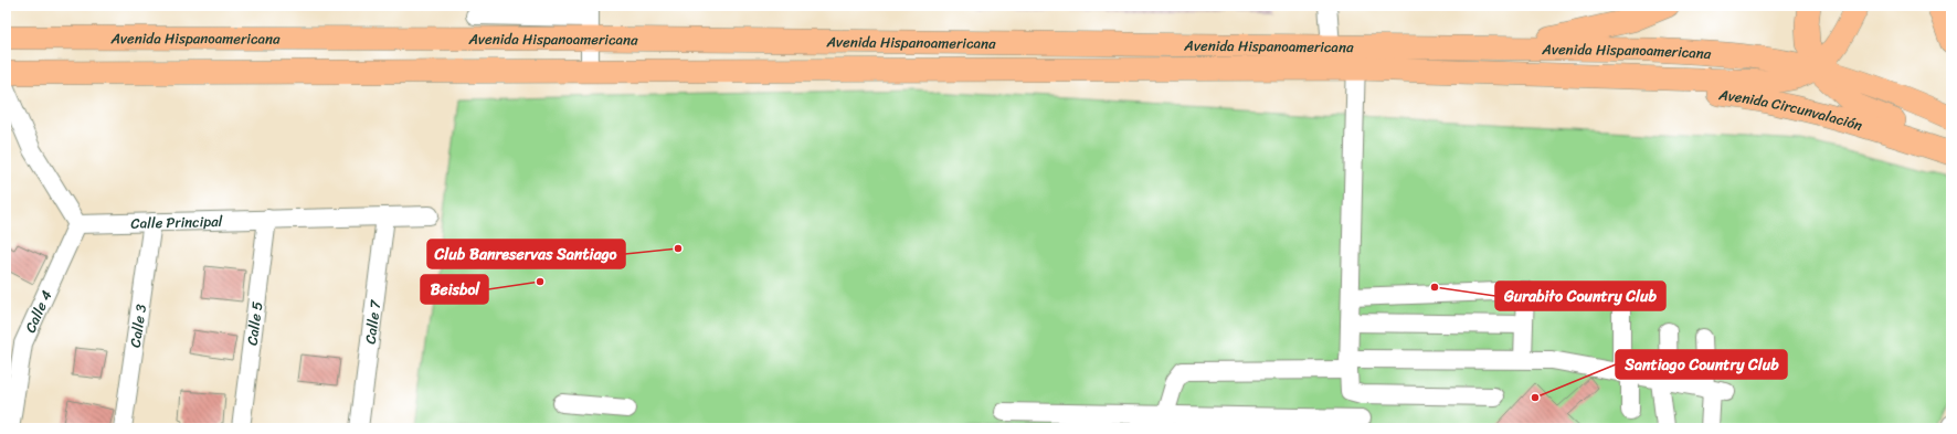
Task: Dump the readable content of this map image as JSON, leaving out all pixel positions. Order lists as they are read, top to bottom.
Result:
{
  "streets": {
    "main road": ["Avenida Hispanoamericana", "Avenida Circunvalación"],
    "street": [
      "Calle Principal",
      "Calle 4",
      "Calle 7",
      "Calle 5",
      "Calle 3"
    ]
  },
  "crossings": [
    ["Avenida Hispanoamericana", "Avenida Circunvalación"],
    ["Calle Principal", "Calle 4"],
    ["Calle Principal", "Calle 7"],
    ["Calle Principal", "Calle 5"],
    ["Calle Principal", "Calle 3"]
  ],
  "places": [
    "Club Banreservas Santiago",
    "Beisbol",
    "Gurabito Country Club",
    "Santiago Country Club"
  ]
}
